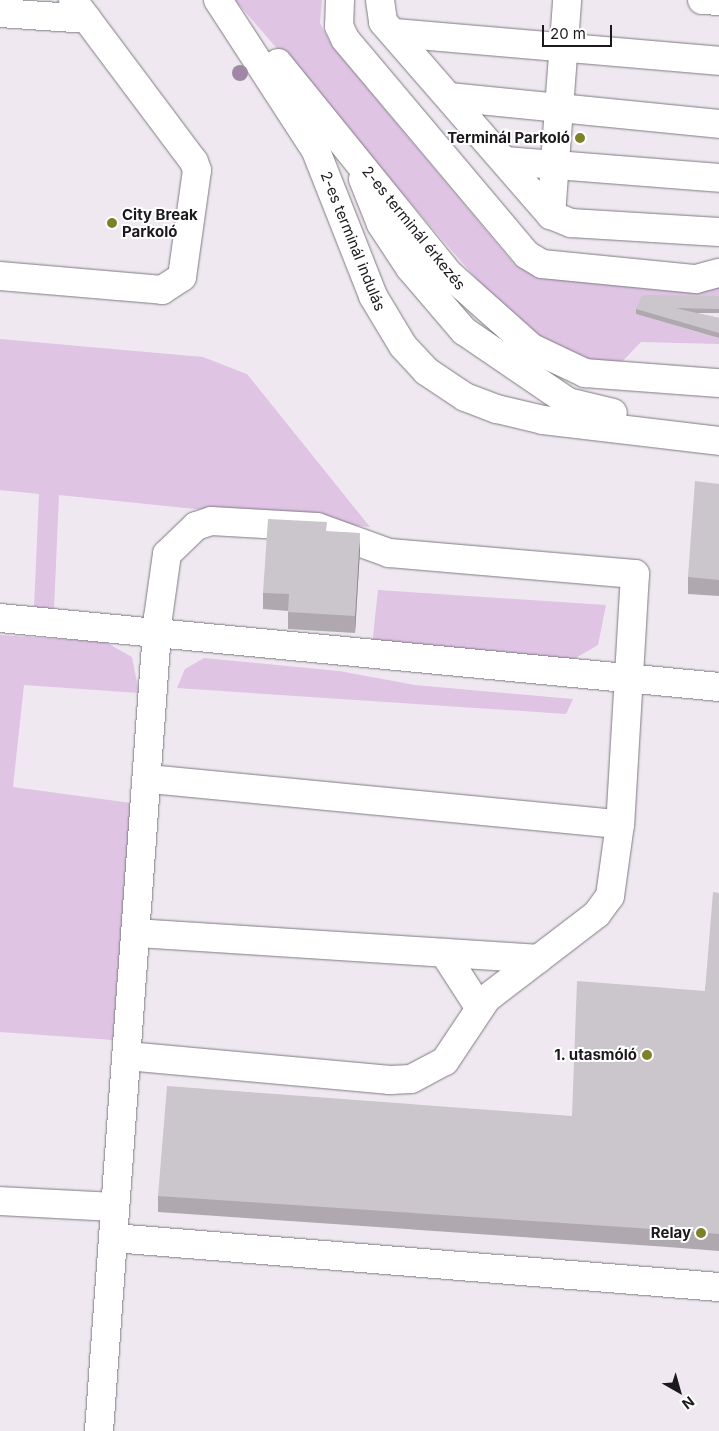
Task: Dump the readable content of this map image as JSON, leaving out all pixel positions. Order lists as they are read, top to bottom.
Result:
{
  "streets": {
    "street": ["2-es terminál érkezés", "2-es terminál indulás"]
  },
  "crossings": [
    ["2-es terminál érkezés", "2-es terminál indulás"]
  ],
  "places": [
    "Terminál Parkoló",
    "City Break Parkoló",
    "1. utasmóló",
    "Relay"
  ],
  "scale_bar": "20 m",
  "north": "bottom right"
}
